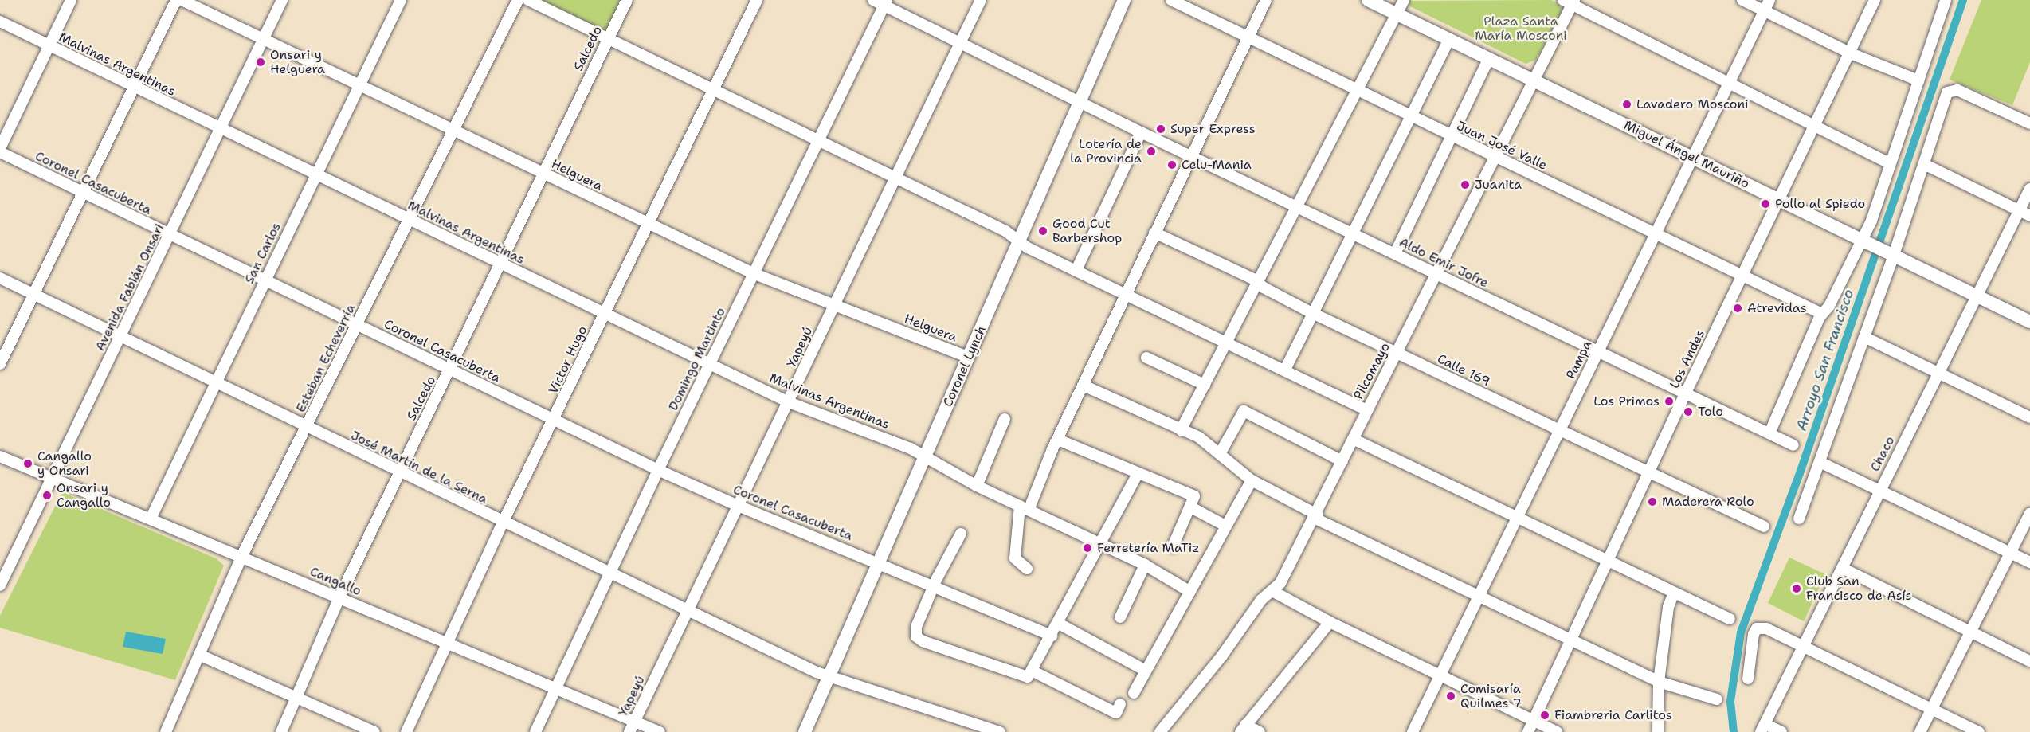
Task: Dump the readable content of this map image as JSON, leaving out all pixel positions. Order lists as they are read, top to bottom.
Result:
{
  "streets": {
    "main road": ["Miguel Ángel Mauriño", "Coronel Lynch"],
    "street": [
      "Salcedo",
      "Malvinas Argentinas",
      "Juan José Valle",
      "Helguera",
      "Coronel Casacuberta",
      "San Carlos",
      "Aldo Emir Jofre",
      "Avenida Fabián Onsari",
      "Yapeyú",
      "Esteban Echeverría",
      "Domingo Martinto",
      "Los Andes",
      "Victor Hugo",
      "Pampa",
      "Calle 169",
      "Pilcomayo",
      "Chaco",
      "José Martín de la Serna",
      "Cangallo"
    ]
  },
  "crossings": [
    ["Salcedo", "Malvinas Argentinas"],
    ["Salcedo", "Helguera"],
    ["Salcedo", "Coronel Casacuberta"],
    ["Salcedo", "José Martín de la Serna"],
    ["Salcedo", "Cangallo"],
    ["Malvinas Argentinas", "San Carlos"],
    ["Malvinas Argentinas", "Avenida Fabián Onsari"],
    ["Malvinas Argentinas", "Yapeyú"],
    ["Malvinas Argentinas", "Esteban Echeverría"],
    ["Malvinas Argentinas", "Domingo Martinto"],
    ["Malvinas Argentinas", "Victor Hugo"],
    ["Malvinas Argentinas", "Coronel Lynch"],
    ["Juan José Valle", "Los Andes"],
    ["Juan José Valle", "Pampa"],
    ["Juan José Valle", "Pilcomayo"],
    ["Miguel Ángel Mauriño", "Los Andes"],
    ["Miguel Ángel Mauriño", "Pampa"],
    ["Miguel Ángel Mauriño", "Pilcomayo"],
    ["Miguel Ángel Mauriño", "Chaco"],
    ["Helguera", "San Carlos"],
    ["Helguera", "Avenida Fabián Onsari"],
    ["Helguera", "Yapeyú"],
    ["Helguera", "Esteban Echeverría"],
    ["Helguera", "Domingo Martinto"],
    ["Helguera", "Victor Hugo"],
    ["Helguera", "Coronel Lynch"],
    ["Coronel Casacuberta", "San Carlos"],
    ["Coronel Casacuberta", "Avenida Fabián Onsari"],
    ["Coronel Casacuberta", "Yapeyú"],
    ["Coronel Casacuberta", "Esteban Echeverría"],
    ["Coronel Casacuberta", "Domingo Martinto"],
    ["Coronel Casacuberta", "Victor Hugo"],
    ["Coronel Casacuberta", "Coronel Lynch"],
    ["San Carlos", "José Martín de la Serna"],
    ["San Carlos", "Cangallo"],
    ["Aldo Emir Jofre", "Yapeyú"],
    ["Aldo Emir Jofre", "Domingo Martinto"],
    ["Aldo Emir Jofre", "Los Andes"],
    ["Aldo Emir Jofre", "Pampa"],
    ["Aldo Emir Jofre", "Coronel Lynch"],
    ["Aldo Emir Jofre", "Pilcomayo"],
    ["Avenida Fabián Onsari", "José Martín de la Serna"],
    ["Avenida Fabián Onsari", "Cangallo"],
    ["Yapeyú", "José Martín de la Serna"],
    ["Yapeyú", "Cangallo"],
    ["Esteban Echeverría", "José Martín de la Serna"],
    ["Esteban Echeverría", "Cangallo"],
    ["Domingo Martinto", "José Martín de la Serna"],
    ["Domingo Martinto", "Cangallo"],
    ["Los Andes", "Calle 169"],
    ["Victor Hugo", "José Martín de la Serna"],
    ["Victor Hugo", "Cangallo"],
    ["Pampa", "Calle 169"],
    ["Coronel Lynch", "José Martín de la Serna"],
    ["Calle 169", "Pilcomayo"]
  ],
  "water": ["Arroyo San Francisco"],
  "parks": ["Plaza Santa María Mosconi"],
  "places": [
    "Onsari y Helguera",
    "Lavadero Mosconi",
    "Super Express",
    "Lotería de la Provincia",
    "Celu-Mania",
    "Juanita",
    "Pollo al Spiedo",
    "Good Cut Barbershop",
    "Atrevidas",
    "Los Primos",
    "Tolo",
    "Cangallo y Onsari",
    "Onsari y Cangallo",
    "Maderera Rolo",
    "Ferretería MaTiz",
    "Club San Francisco de Asís",
    "Comisaría Quilmes 7",
    "Fiambreria Carlitos"
  ]
}
